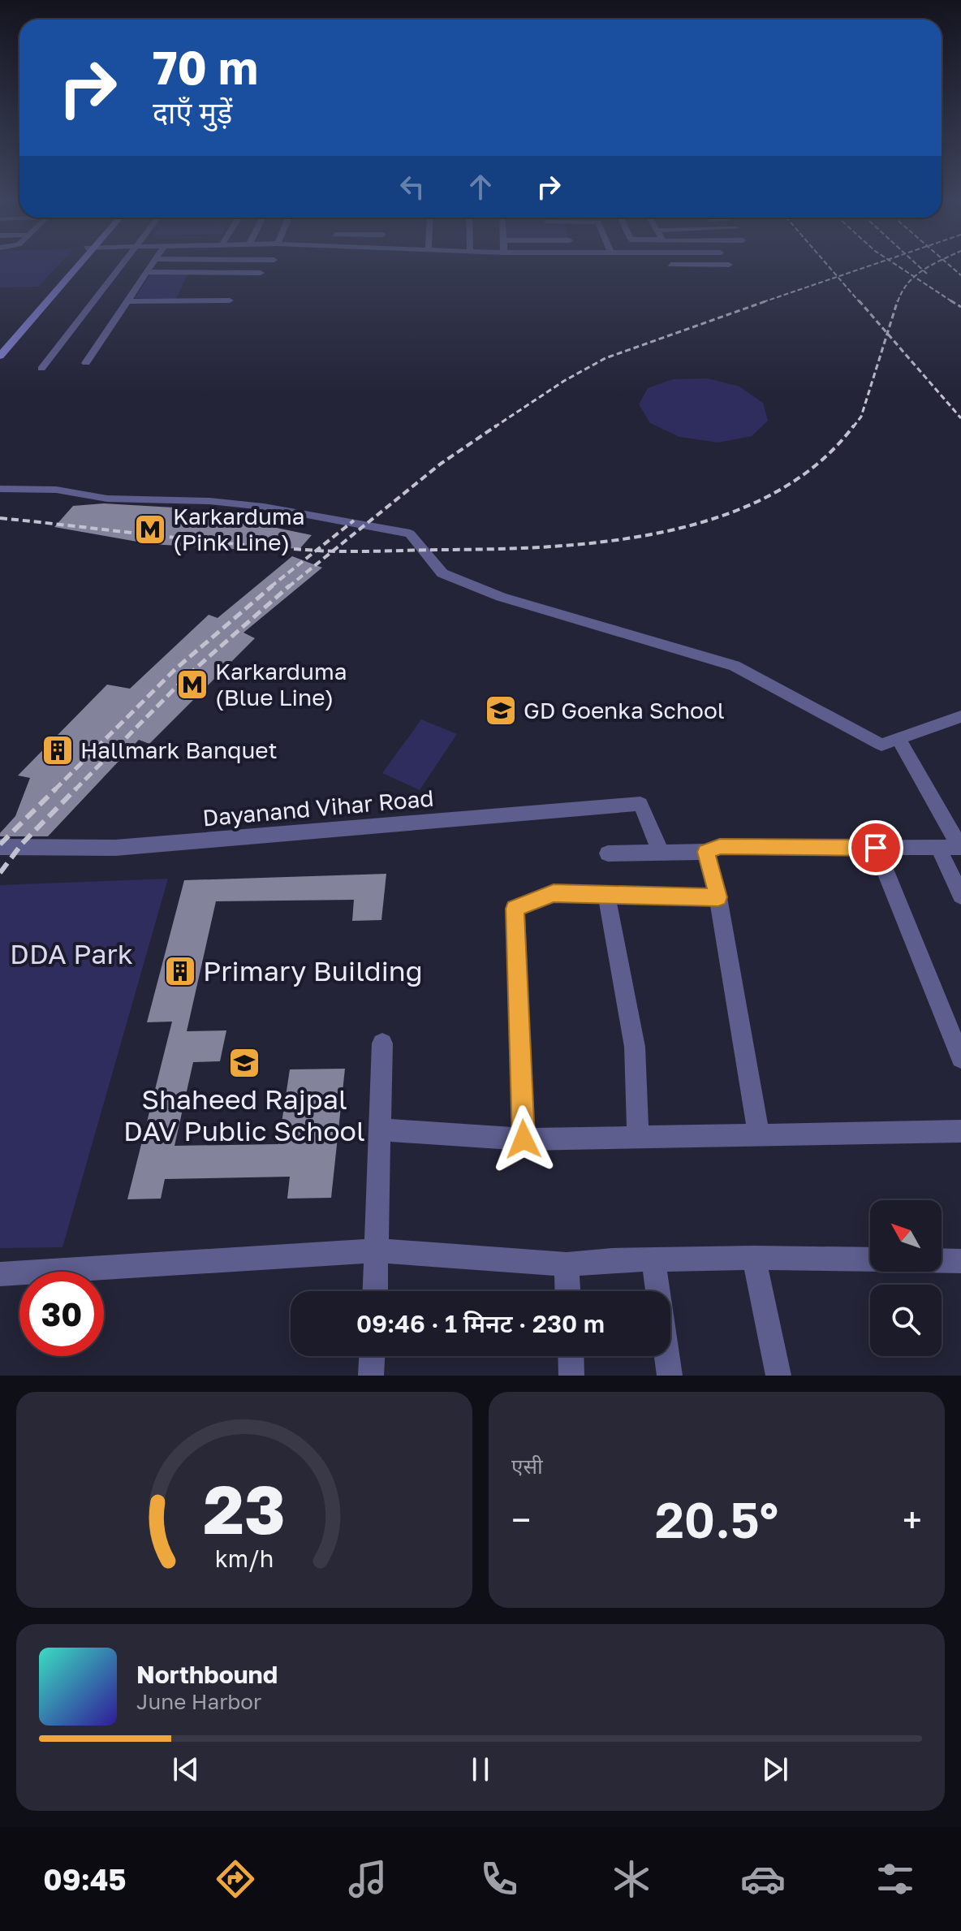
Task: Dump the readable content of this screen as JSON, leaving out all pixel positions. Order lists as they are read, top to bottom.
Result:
{
  "streets": {
    "street": ["Dayanand Vihar Road"]
  },
  "parks": ["DDA Park"],
  "places": {
    "metro station": ["Karkarduma (Pink Line)", "Karkarduma (Blue Line)"],
    "school or university": ["GD Goenka School", "Shaheed Rajpal DAV Public School"],
    "building": ["Hallmark Banquet", "Primary Building"]
  },
  "north": "top left",
  "page": {
    "turn": ["70 m", "दाएँ मुड़ें"],
    "limit": "30",
    "trip": "09:46 · 1 मिनट · 230 m",
    "tile": "एसी",
    "heat": ["−", "20.5°", "+"],
    "song": ["Northbound", "June Harbor"],
    "tabs": "09:45",
    "gauge": ["23", "km/h"]
  }
}
